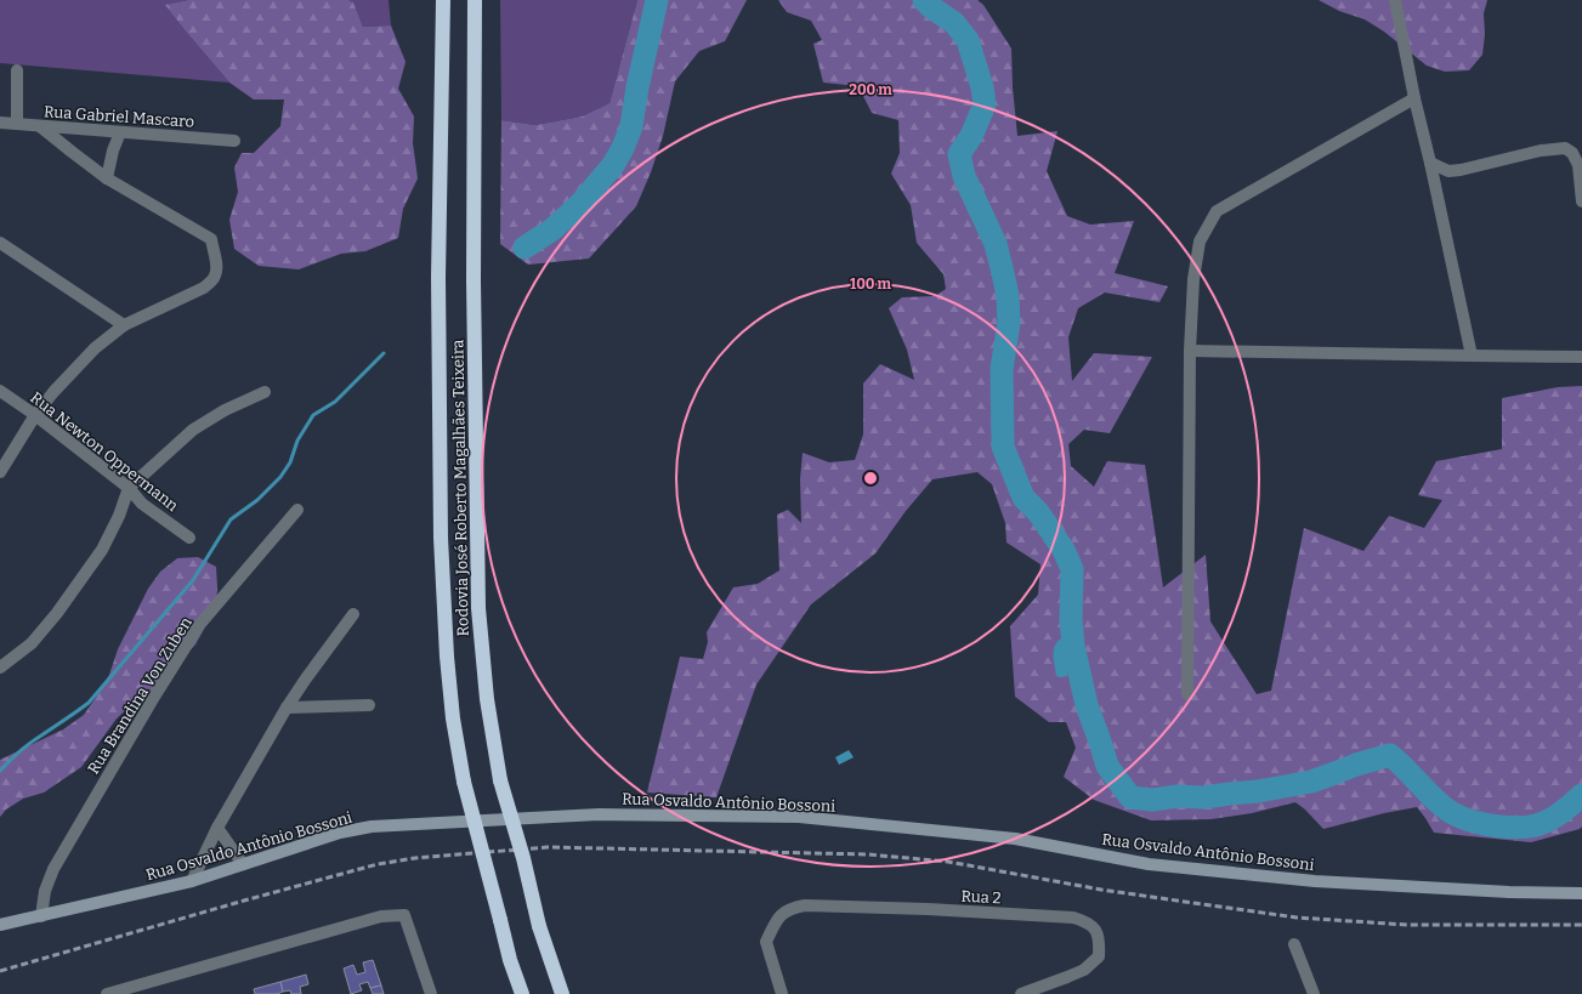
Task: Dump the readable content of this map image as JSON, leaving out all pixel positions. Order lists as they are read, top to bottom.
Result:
{
  "streets": {
    "highway": ["Rodovia José Roberto Magalhães Teixeira"],
    "street": [
      "Rua Gabriel Mascaro",
      "Rua Newton Oppermann",
      "Rua Brandina Von Zuben",
      "Rua Osvaldo Antônio Bossoni",
      "Rua 2"
    ]
  },
  "crossings": [
    ["Rua Brandina Von Zuben", "Rua Osvaldo Antônio Bossoni"]
  ],
  "rings": ["200 m", "100 m"]
}
